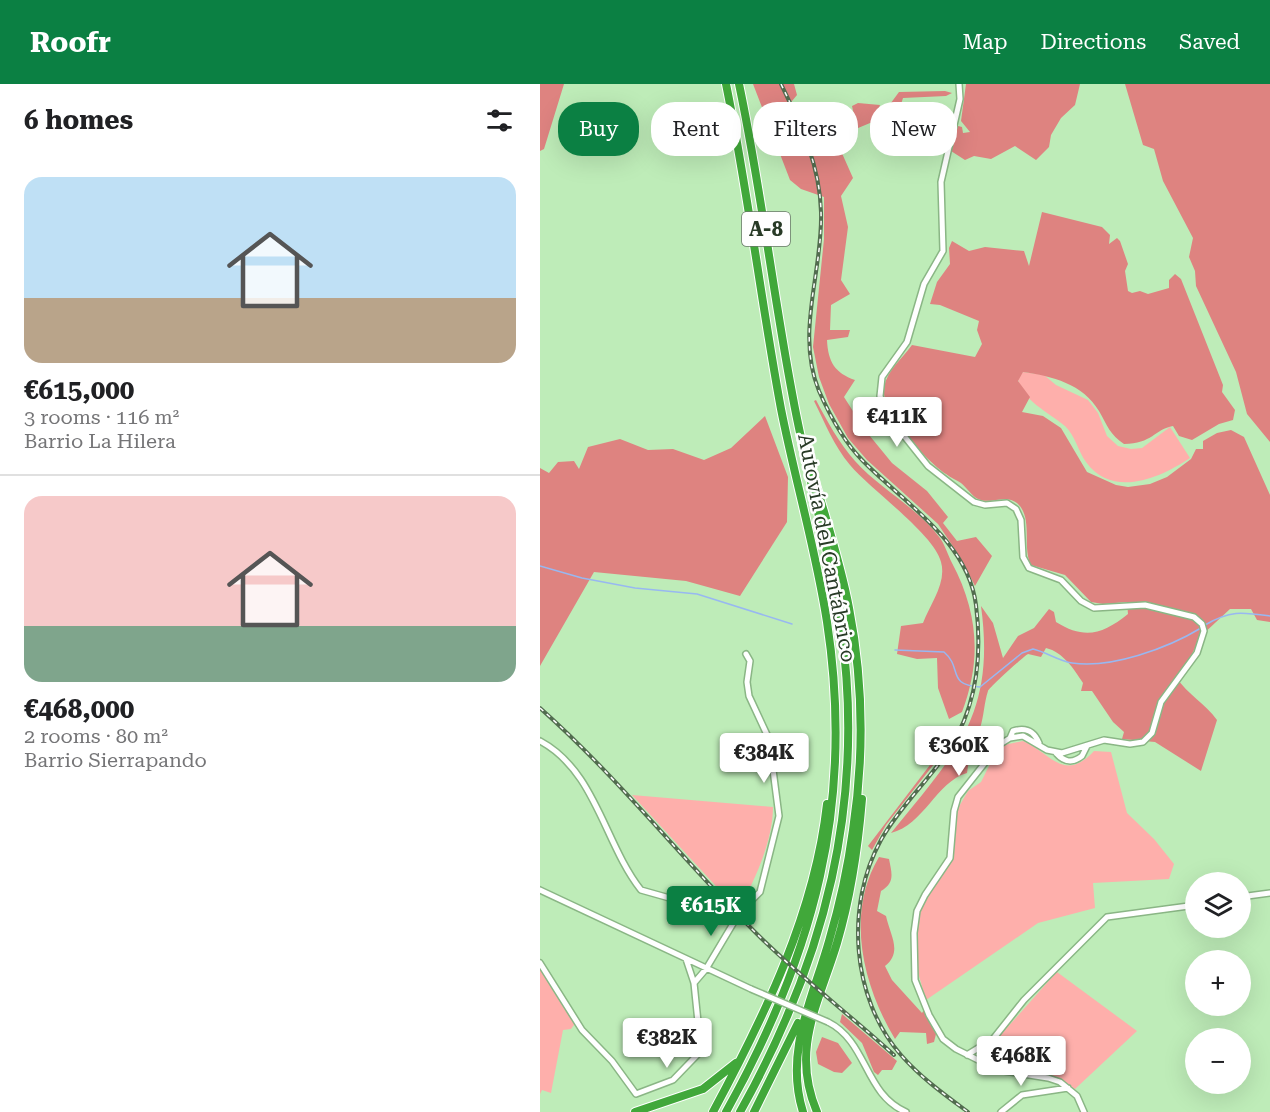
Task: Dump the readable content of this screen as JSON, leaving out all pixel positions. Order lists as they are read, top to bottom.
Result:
{
  "streets": {
    "highway": ["A-8", "Autovía del Cantábrico"]
  },
  "page": {
    "header": "Roofr",
    "nav": ["Map", "Directions", "Saved"],
    "heading": "6 homes",
    "chip": [
      "Buy",
      "Rent",
      "Filters",
      "New"
    ],
    "list": [
      {
        "name": "€615,000",
        "note": "3 rooms · 116 m² · Barrio La Hilera"
      },
      {
        "name": "€468,000",
        "note": "2 rooms · 80 m² · Barrio Sierrapando"
      }
    ],
    "price": [
      "€411K",
      "€360K",
      "€384K",
      "€615K",
      "€382K",
      "€468K"
    ],
    "map_buttons": ["+", "−"]
  }
}
